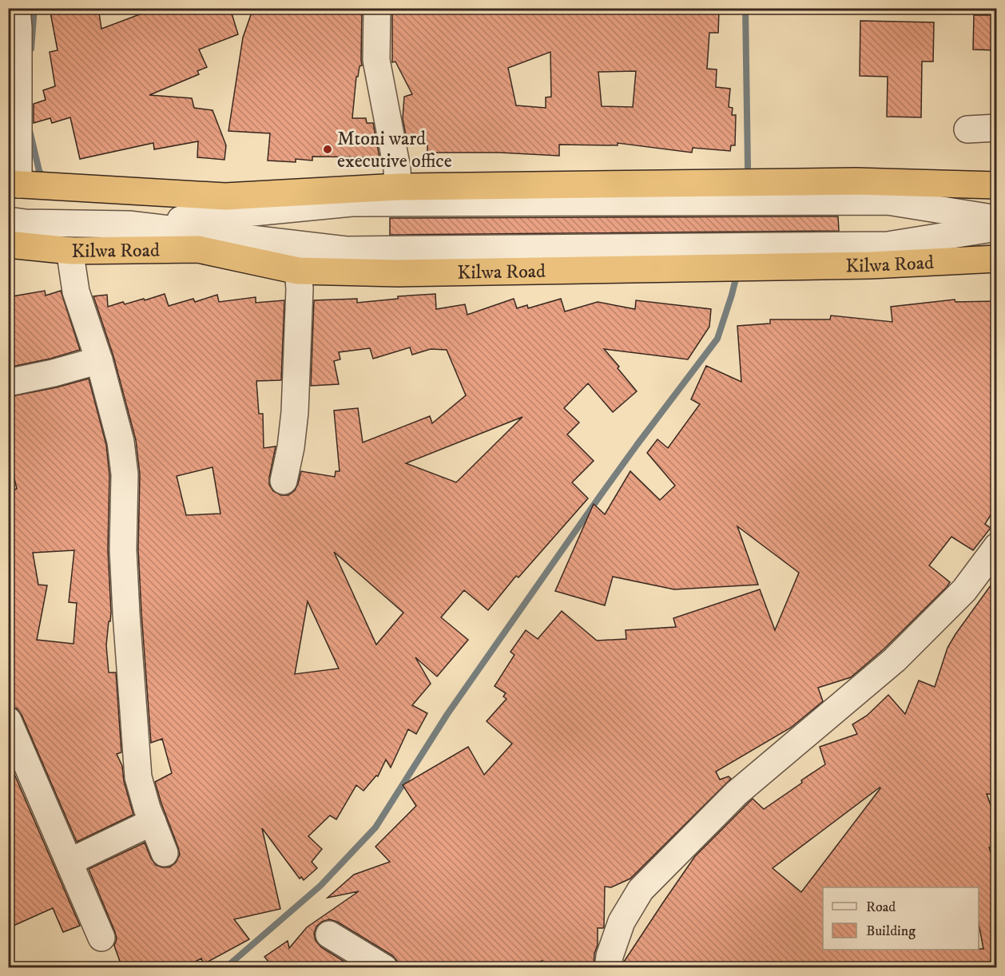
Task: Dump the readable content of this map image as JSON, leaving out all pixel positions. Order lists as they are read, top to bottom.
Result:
{
  "streets": {
    "highway": ["Kilwa Road"]
  },
  "places": ["Mtoni ward executive office"],
  "legend": ["Road", "Building"]
}
